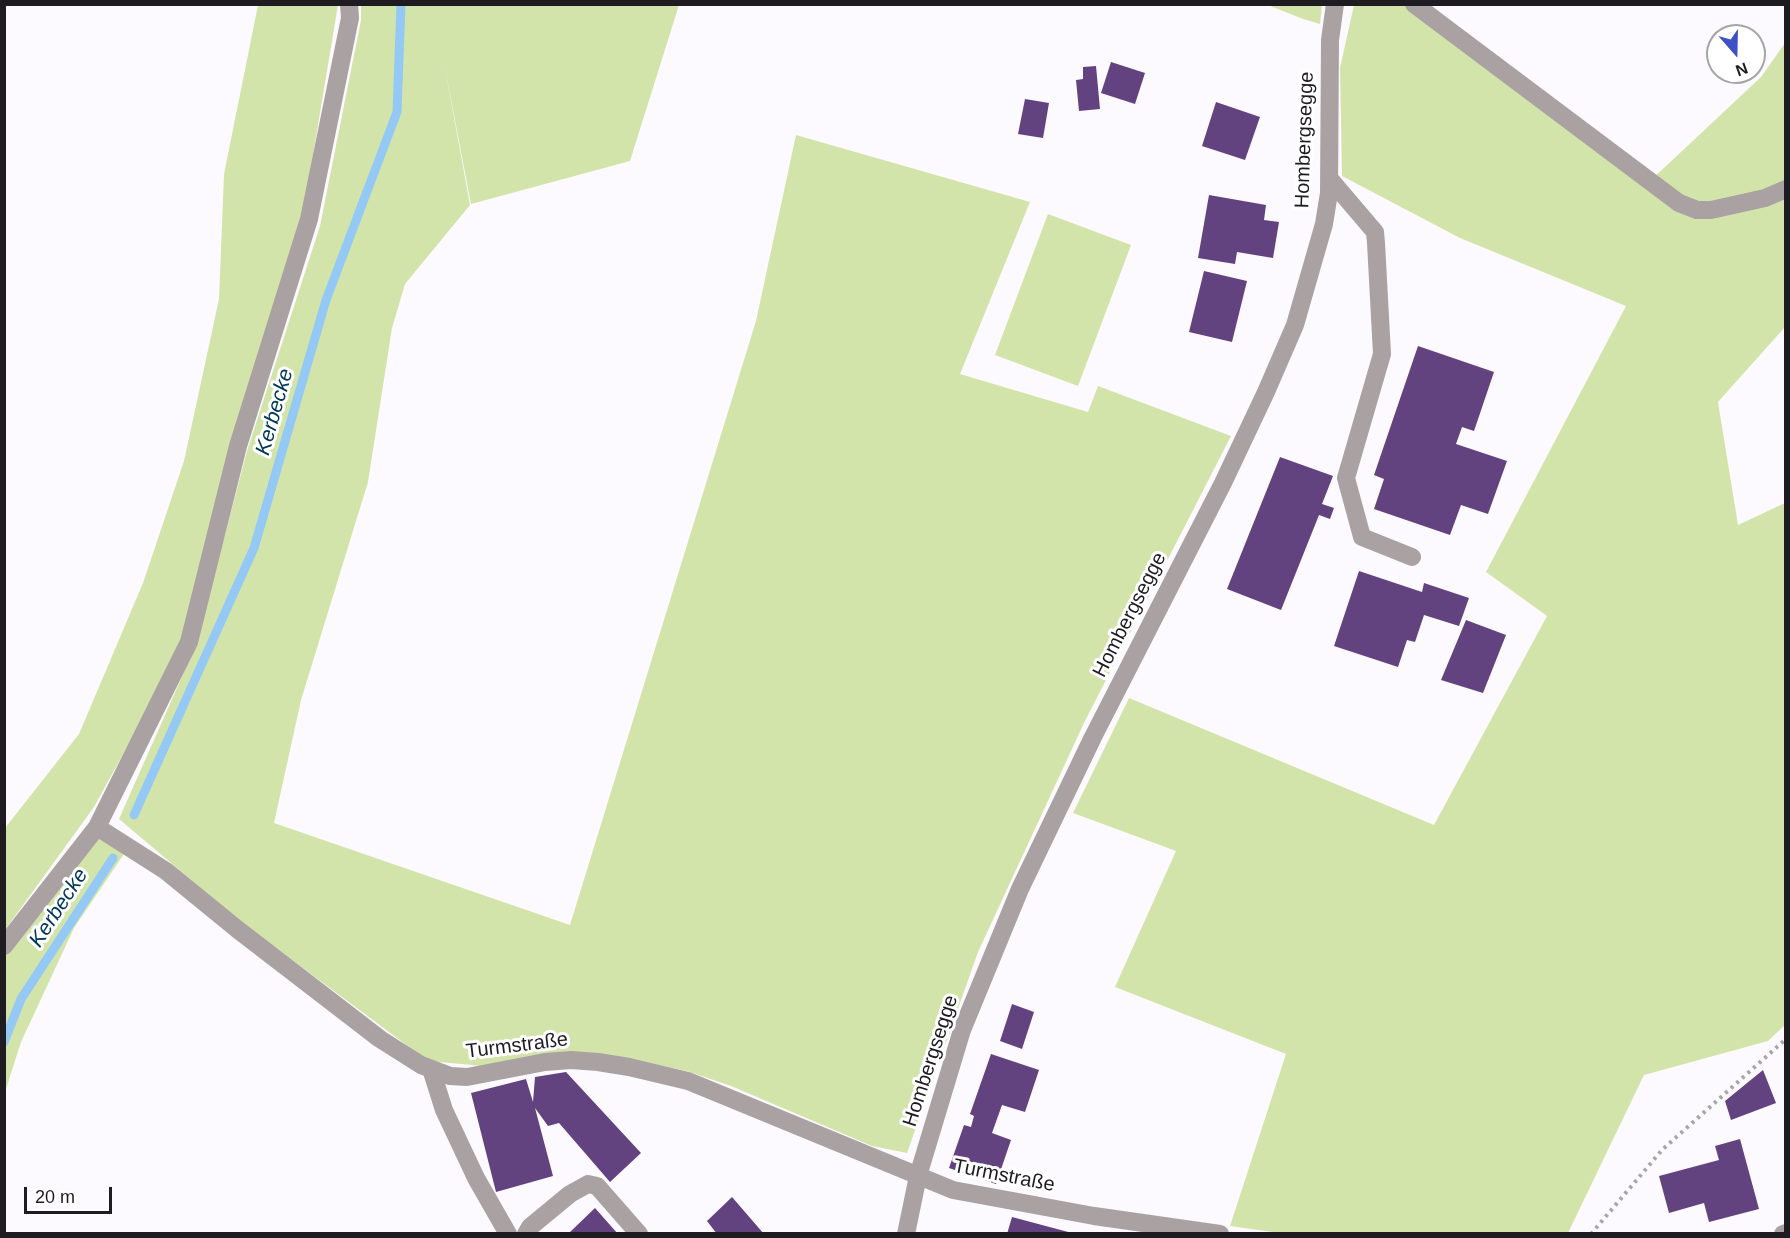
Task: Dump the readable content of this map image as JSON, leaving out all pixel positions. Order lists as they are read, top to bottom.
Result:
{
  "streets": {
    "street": ["Hombergsegge", "Turmstraße"]
  },
  "crossings": [
    ["Hombergsegge", "Turmstraße"]
  ],
  "water": ["Kerbecke"],
  "scale_bar": "20 m",
  "north": "bottom"
}
